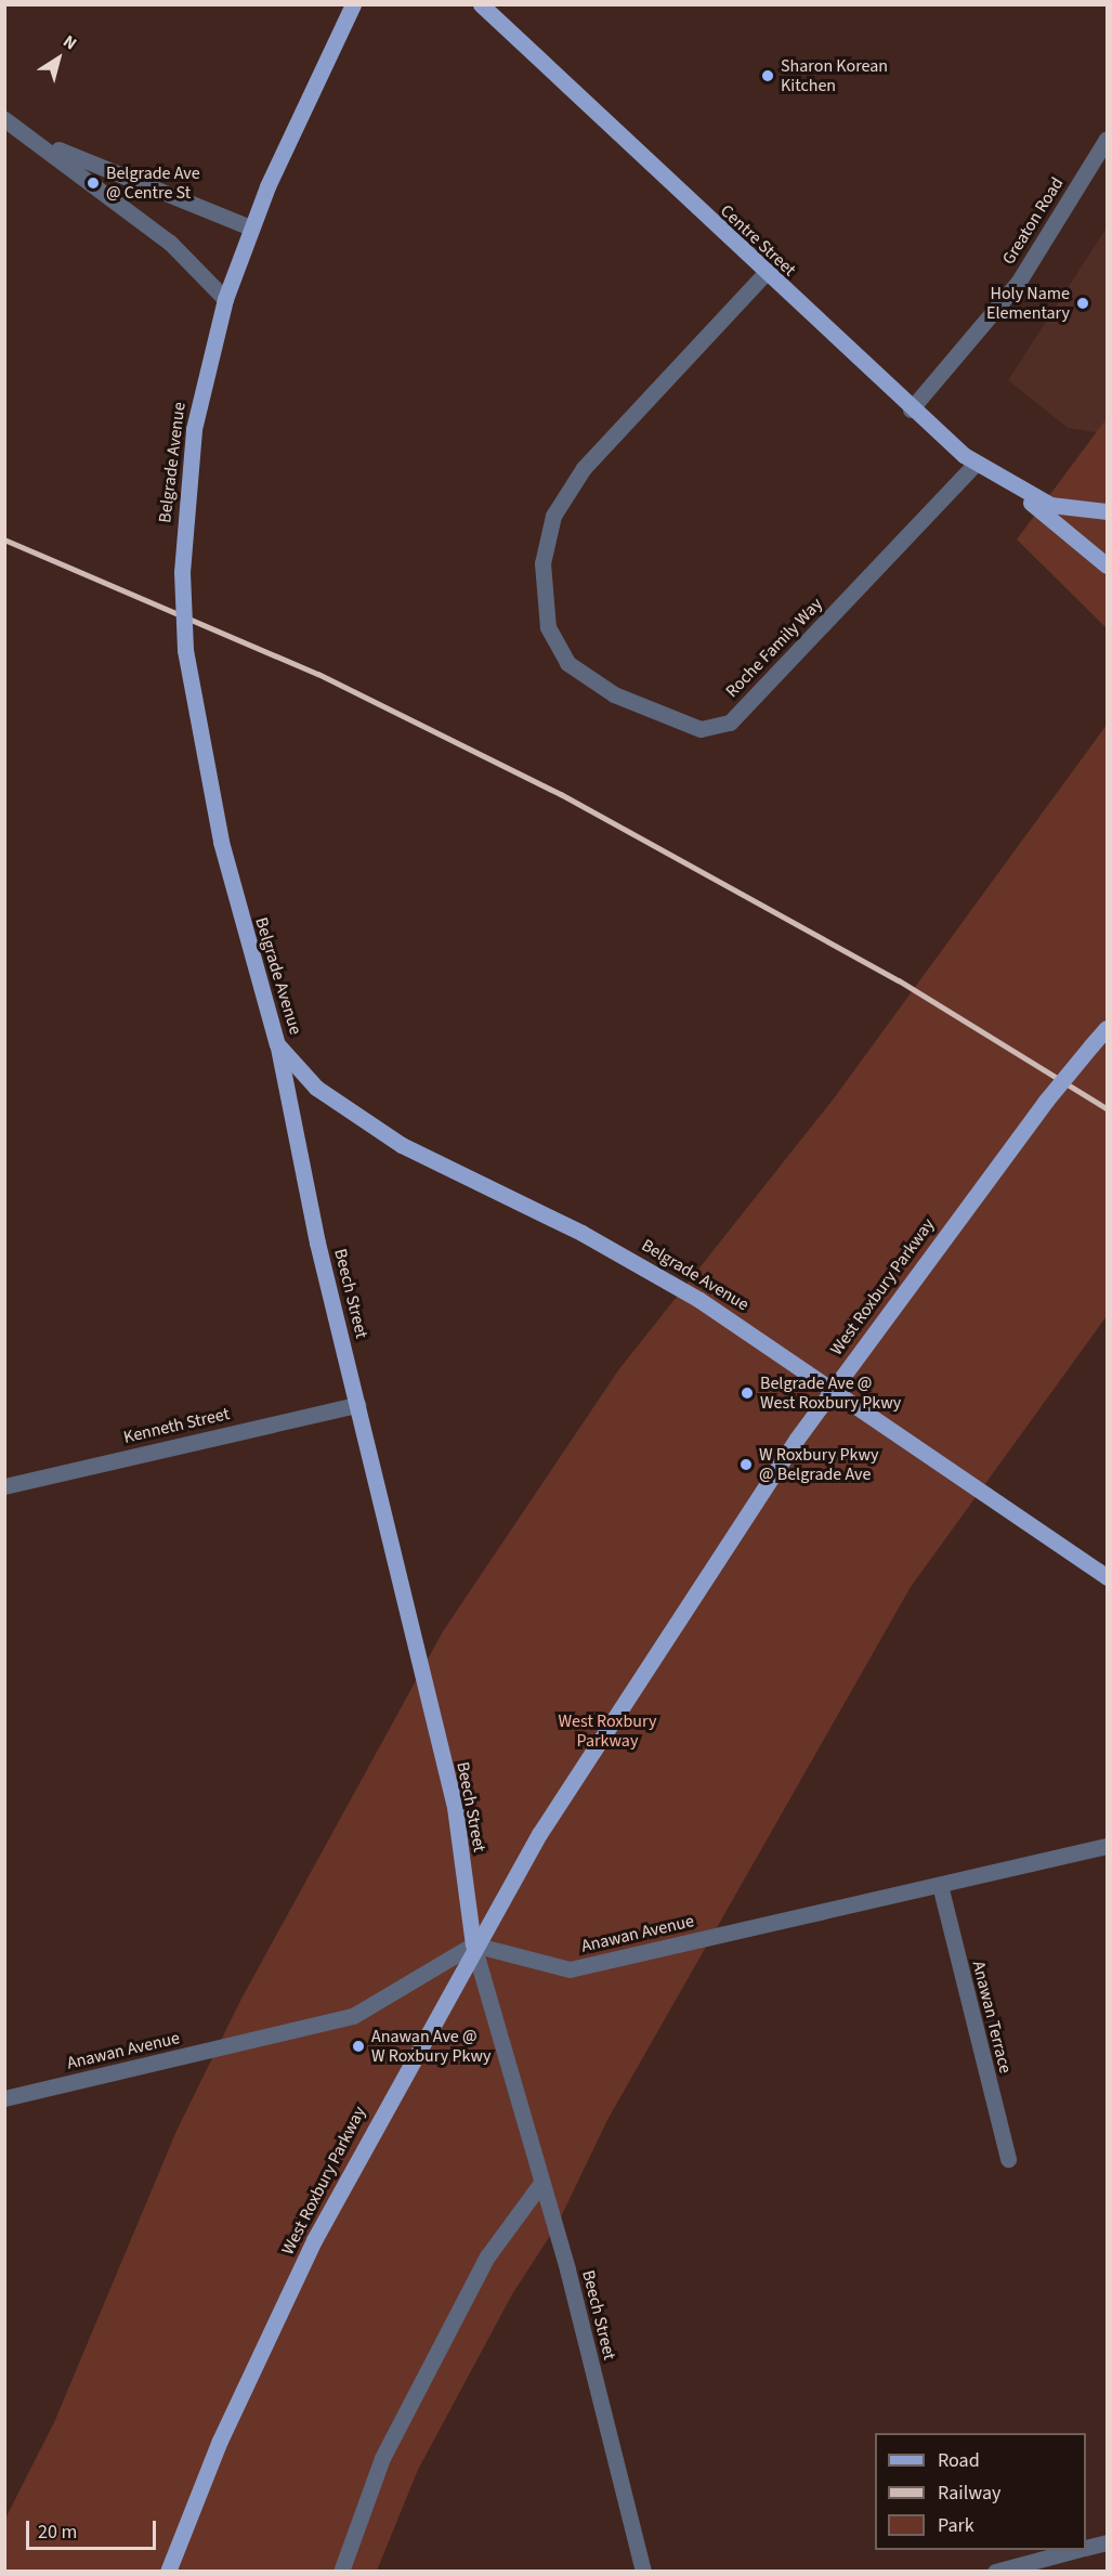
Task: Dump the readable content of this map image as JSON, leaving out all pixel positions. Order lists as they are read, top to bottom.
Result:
{
  "streets": {
    "main road": [
      "Centre Street",
      "Belgrade Avenue",
      "West Roxbury Parkway",
      "Beech Street"
    ],
    "street": [
      "Greaton Road",
      "Roche Family Way",
      "Kenneth Street",
      "Anawan Avenue",
      "Anawan Terrace"
    ]
  },
  "crossings": [
    ["Greaton Road", "Centre Street"],
    ["Centre Street", "Roche Family Way"],
    ["Belgrade Avenue", "West Roxbury Parkway"],
    ["Belgrade Avenue", "Beech Street"],
    ["West Roxbury Parkway", "Beech Street"],
    ["West Roxbury Parkway", "Anawan Avenue"],
    ["Beech Street", "Kenneth Street"],
    ["Beech Street", "Anawan Avenue"],
    ["Anawan Avenue", "Anawan Terrace"]
  ],
  "parks": ["West Roxbury Parkway"],
  "places": [
    "Sharon Korean Kitchen",
    "Belgrade Ave @ Centre St",
    "Holy Name Elementary",
    "Belgrade Ave @ West Roxbury Pkwy",
    "W Roxbury Pkwy @ Belgrade Ave",
    "Anawan Ave @ W Roxbury Pkwy"
  ],
  "legend": ["Road", "Railway", "Park"],
  "scale_bar": "20 m",
  "north": "top right"
}
